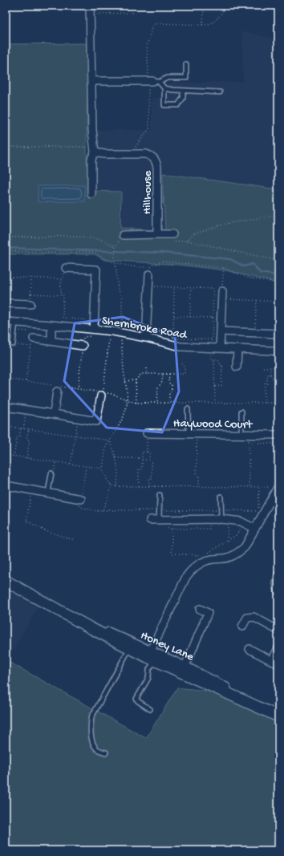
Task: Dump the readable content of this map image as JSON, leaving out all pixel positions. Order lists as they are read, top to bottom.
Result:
{
  "streets": {
    "street": [
      "Hillhouse",
      "Shernbroke Road",
      "Haywood Court",
      "Honey Lane"
    ]
  }
}
